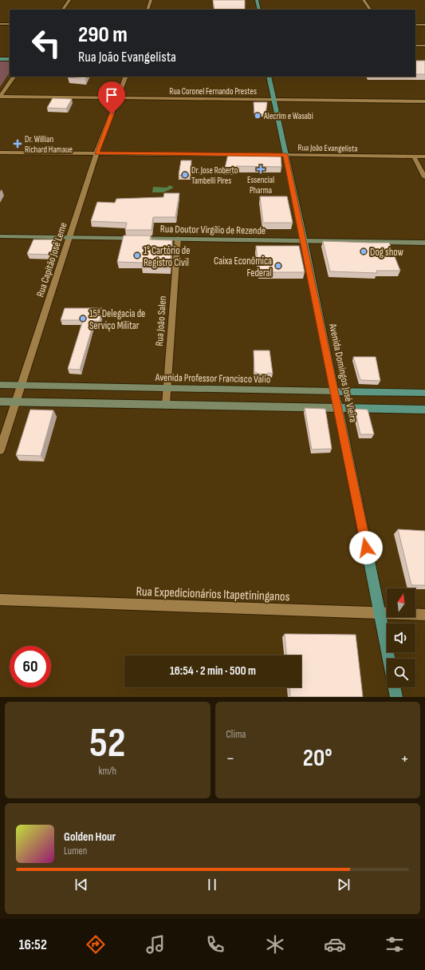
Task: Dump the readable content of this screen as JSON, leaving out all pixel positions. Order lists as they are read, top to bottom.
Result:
{
  "streets": {
    "main road": ["Rua Doutor Virgílio de Rezende", "Avenida Domingos José Vieira", "Avenida Professor Francisco Valio"],
    "street": [
      "Rua Coronel Fernando Prestes",
      "Rua João Evangelista",
      "Rua Capitão José Leme",
      "Rua João Salen",
      "Rua Expedicionários Itapetininganos"
    ]
  },
  "crossings": [
    ["Rua Coronel Fernando Prestes", "Rua Capitão José Leme"],
    ["Rua Coronel Fernando Prestes", "Avenida Domingos José Vieira"],
    ["Rua João Evangelista", "Avenida Domingos José Vieira"],
    ["Rua Doutor Virgílio de Rezende", "Rua Capitão José Leme"],
    ["Rua Doutor Virgílio de Rezende", "Rua João Salen"],
    ["Rua Doutor Virgílio de Rezende", "Avenida Domingos José Vieira"],
    ["Rua Capitão José Leme", "Avenida Professor Francisco Valio"],
    ["Rua João Salen", "Avenida Professor Francisco Valio"],
    ["Avenida Domingos José Vieira", "Avenida Professor Francisco Valio"],
    ["Avenida Domingos José Vieira", "Rua Expedicionários Itapetininganos"]
  ],
  "places": {
    "other": [
      "Alecrim e Wasabi",
      "Dr. Jose Roberto Tambelli Pires",
      "Dog show",
      "1° Cartório de Registro Civil",
      "Caixa Econômica Federal",
      "15ª Delegacia de Serviço Militar"
    ],
    "health": ["Dr. Willian Richard Hamaue", "Essencial Pharma"]
  },
  "north": "top",
  "page": {
    "turn": ["290 m", "Rua João Evangelista"],
    "limit": "60",
    "trip": "16:54 · 2 min · 500 m",
    "tile": [
      ["52", "km/h"],
      "Clima"
    ],
    "heat": ["−", "20°", "+"],
    "song": ["Golden Hour", "Lumen"],
    "tabs": "16:52"
  }
}
